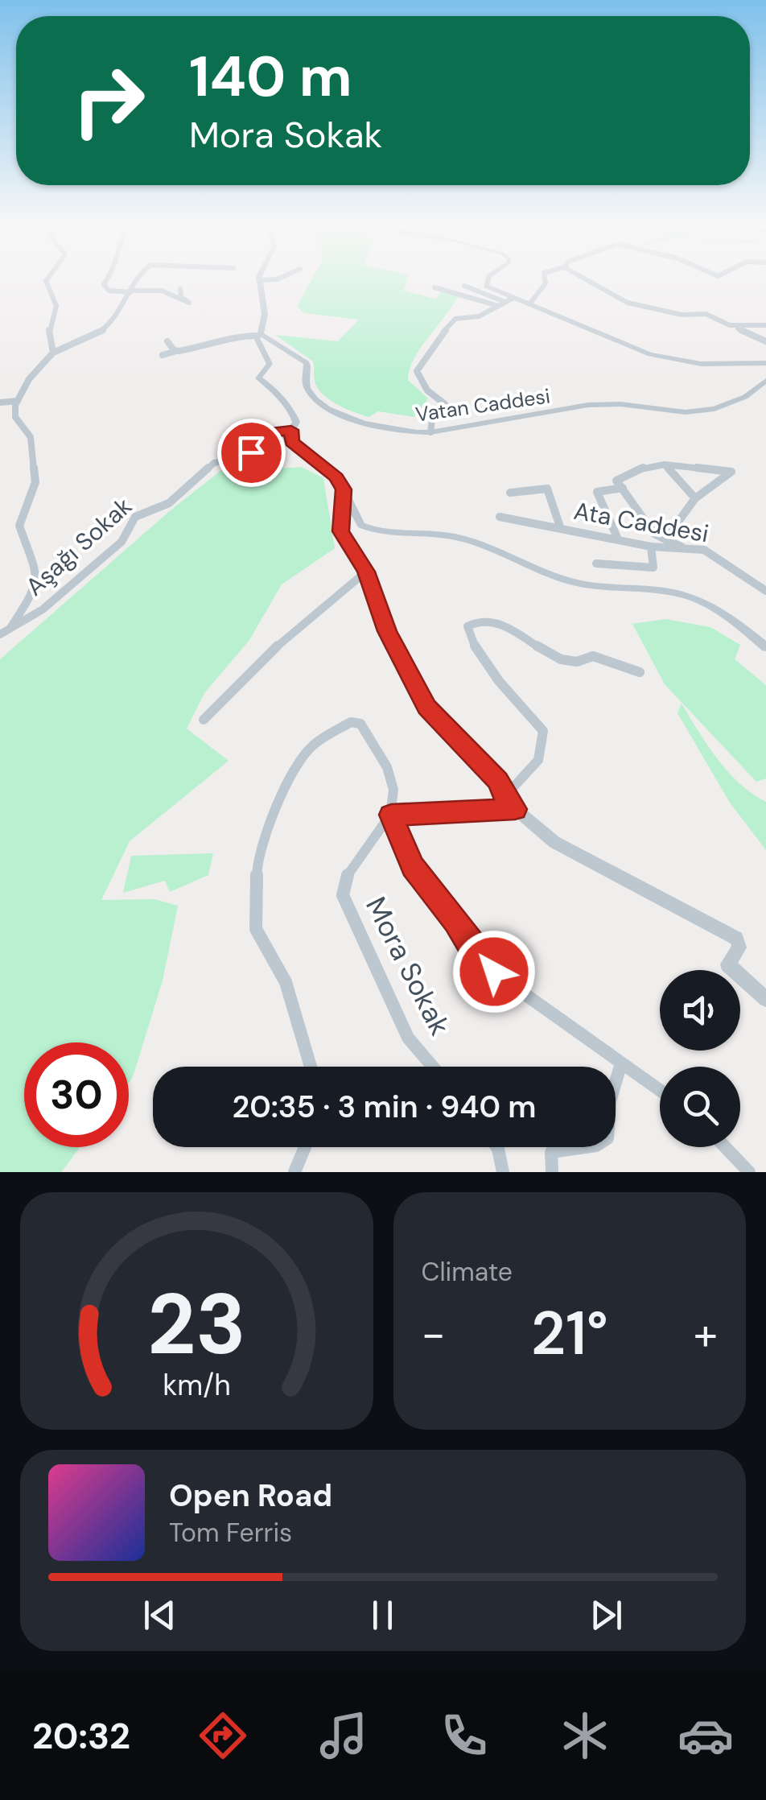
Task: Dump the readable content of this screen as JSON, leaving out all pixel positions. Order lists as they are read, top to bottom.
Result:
{
  "streets": {
    "street": [
      "Vatan Caddesi",
      "Ata Caddesi",
      "Aşağı Sokak",
      "Mora Sokak"
    ]
  },
  "page": {
    "turn": ["140 m", "Mora Sokak"],
    "limit": "30",
    "trip": "20:35 · 3 min · 940 m",
    "tile": "Climate",
    "heat": ["−", "21°", "+"],
    "song": ["Open Road", "Tom Ferris"],
    "tabs": "20:32",
    "gauge": ["23", "km/h"]
  }
}
